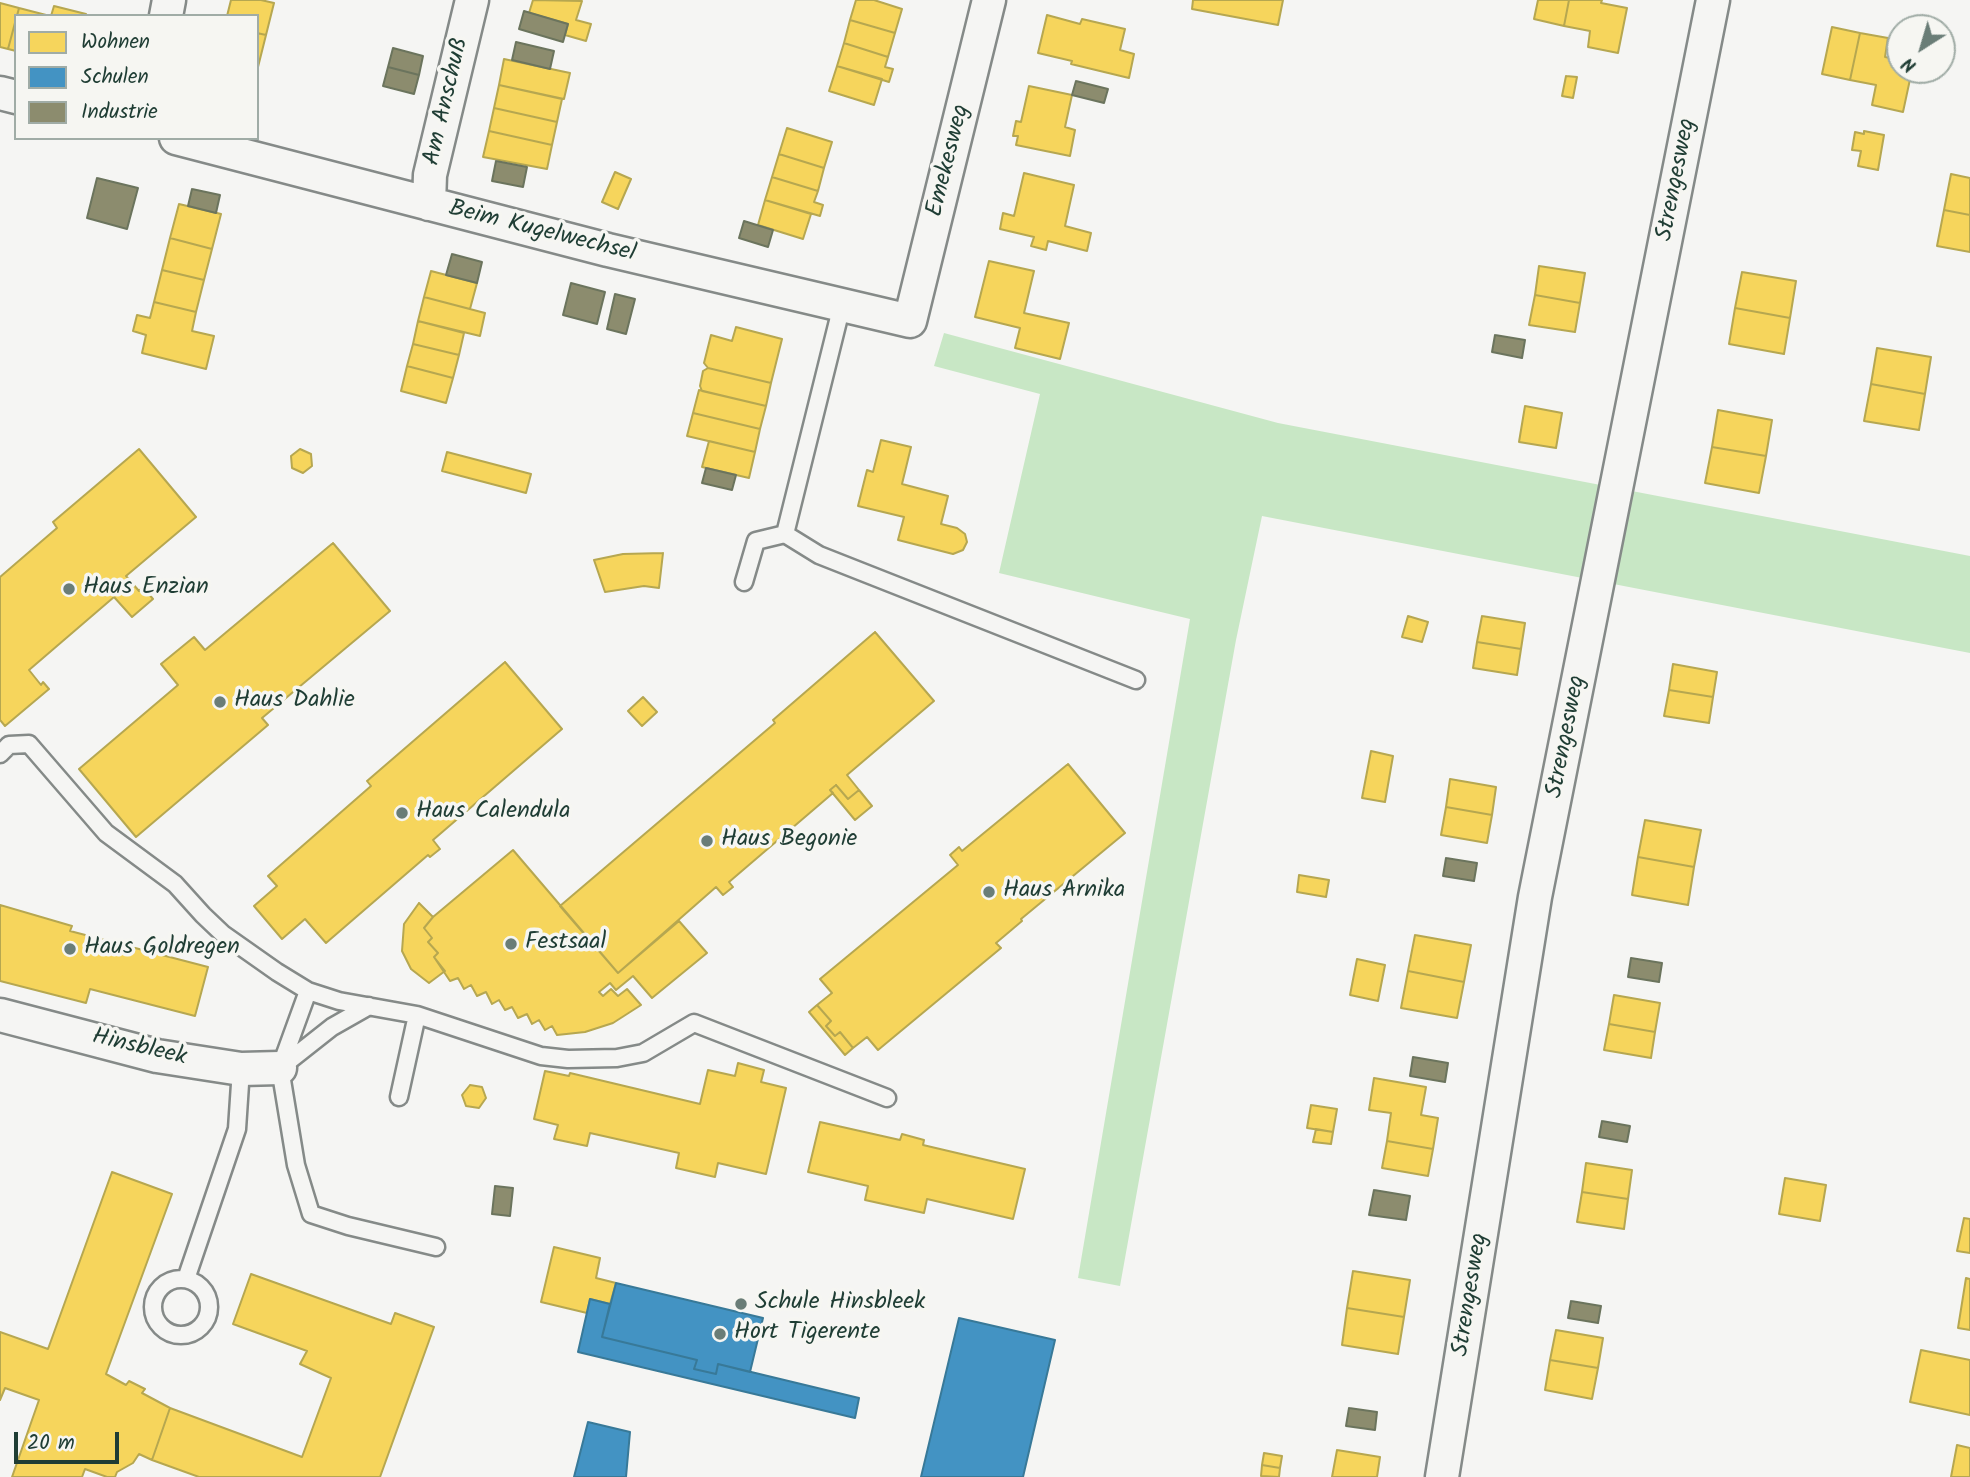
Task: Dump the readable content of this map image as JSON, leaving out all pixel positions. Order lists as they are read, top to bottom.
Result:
{
  "streets": {
    "street": [
      "Am Anschuß",
      "Emekesweg",
      "Strengesweg",
      "Beim Kugelwechsel",
      "Hinsbleek"
    ]
  },
  "crossings": [
    ["Am Anschuß", "Beim Kugelwechsel"],
    ["Emekesweg", "Beim Kugelwechsel"]
  ],
  "places": [
    "Haus Enzian",
    "Haus Dahlie",
    "Haus Calendula",
    "Haus Begonie",
    "Haus Arnika",
    "Festsaal",
    "Haus Goldregen",
    "Schule Hinsbleek",
    "Hort Tigerente"
  ],
  "legend": ["Wohnen", "Schulen", "Industrie"],
  "scale_bar": "20 m",
  "north": "bottom left"
}
